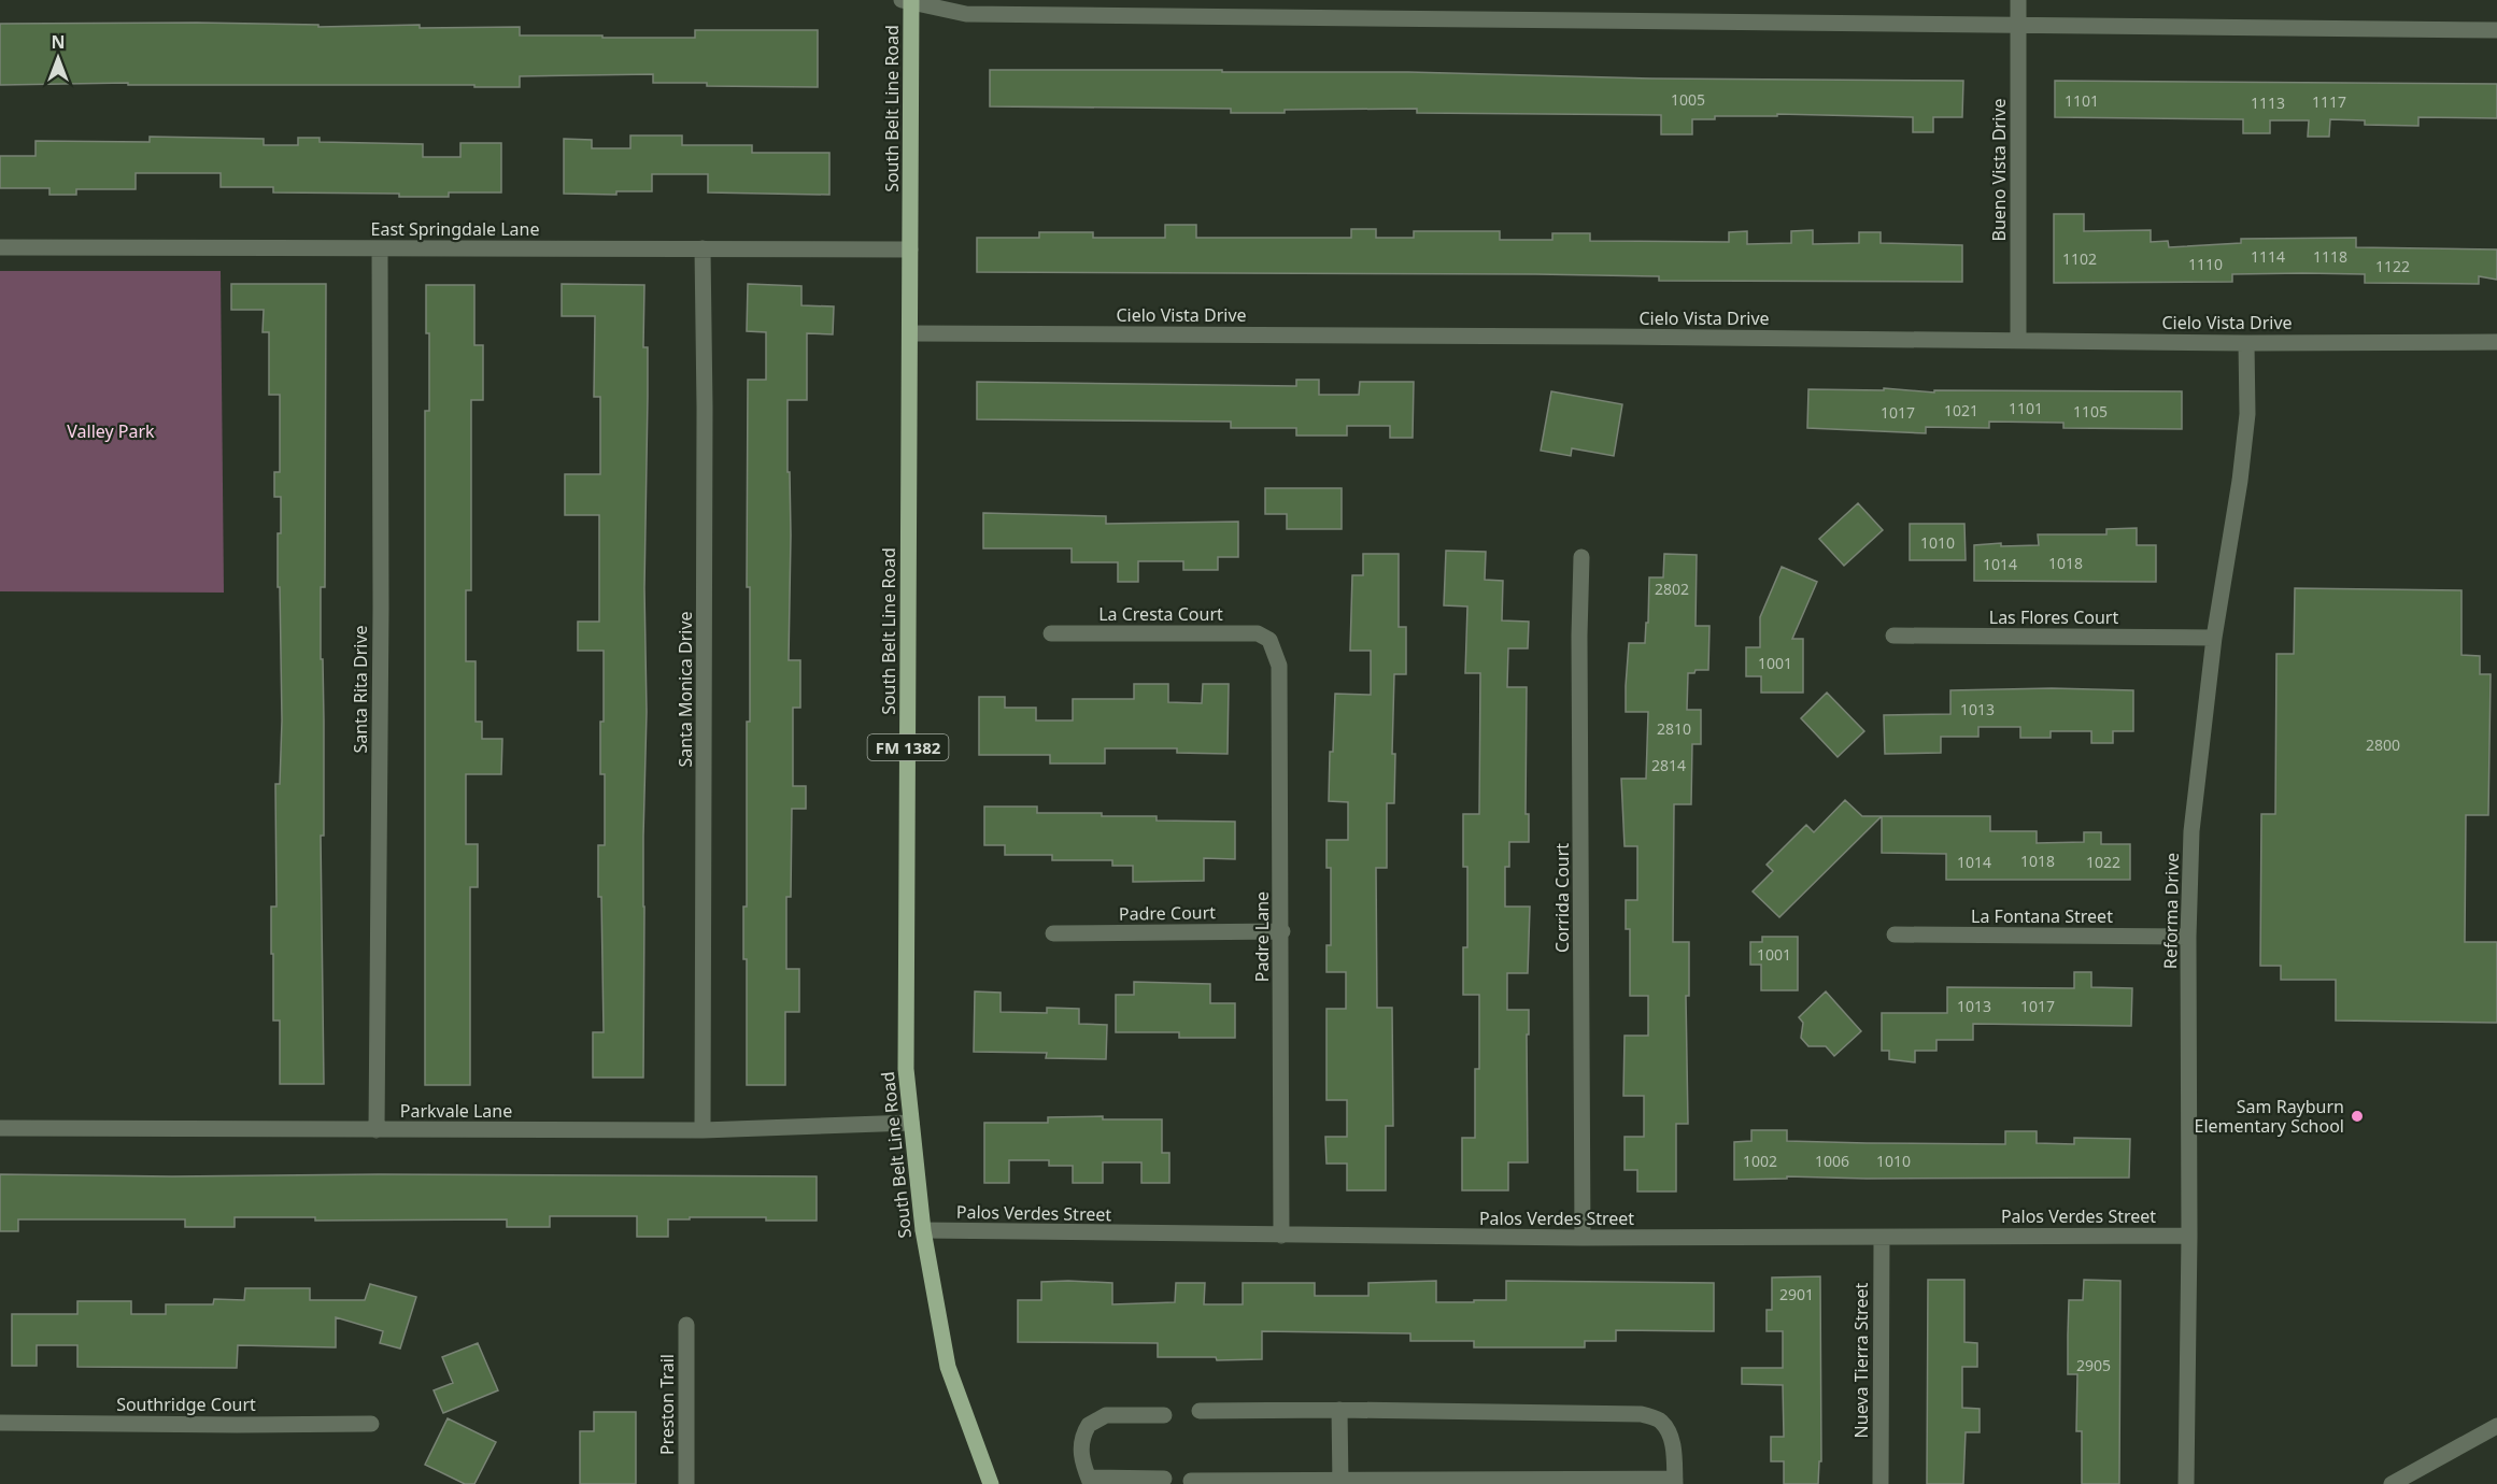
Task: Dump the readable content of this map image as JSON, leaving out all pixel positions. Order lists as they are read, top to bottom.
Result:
{
  "streets": {
    "main road": ["South Belt Line Road", "FM 1382"],
    "street": [
      "Bueno Vista Drive",
      "East Springdale Lane",
      "Cielo Vista Drive",
      "La Cresta Court",
      "Las Flores Court",
      "Santa Rita Drive",
      "Santa Monica Drive",
      "Corrida Court",
      "Reforma Drive",
      "Padre Court",
      "La Fontana Street",
      "Padre Lane",
      "Parkvale Lane",
      "Palos Verdes Street",
      "Nueva Tierra Street",
      "Southridge Court",
      "Preston Trail"
    ]
  },
  "crossings": [
    ["South Belt Line Road", "East Springdale Lane"],
    ["South Belt Line Road", "Cielo Vista Drive"],
    ["South Belt Line Road", "Parkvale Lane"],
    ["South Belt Line Road", "Palos Verdes Street"],
    ["Bueno Vista Drive", "Cielo Vista Drive"],
    ["East Springdale Lane", "Santa Rita Drive"],
    ["East Springdale Lane", "Santa Monica Drive"],
    ["Cielo Vista Drive", "Reforma Drive"],
    ["La Cresta Court", "Padre Lane"],
    ["Las Flores Court", "Reforma Drive"],
    ["Santa Rita Drive", "Parkvale Lane"],
    ["Santa Monica Drive", "Parkvale Lane"],
    ["Corrida Court", "Palos Verdes Street"],
    ["Reforma Drive", "La Fontana Street"],
    ["Reforma Drive", "Palos Verdes Street"],
    ["Padre Court", "Padre Lane"],
    ["Padre Lane", "Palos Verdes Street"],
    ["Palos Verdes Street", "Nueva Tierra Street"]
  ],
  "parks": ["Valley Park"],
  "places": ["Sam Rayburn Elementary School"],
  "house_numbers": [
    "1005",
    "1101",
    "1117",
    "1113",
    "1114",
    "1118",
    "1102",
    "1110",
    "1122",
    "1101",
    "1021",
    "1105",
    "1017",
    "1010",
    "1018",
    "1014",
    "2802",
    "1001",
    "1013",
    "2810",
    "2800",
    "2814",
    "1018",
    "1014",
    "1022",
    "1001",
    "1013",
    "1017",
    "1002",
    "1006",
    "1010",
    "2901",
    "2905"
  ],
  "north": "top"
}
